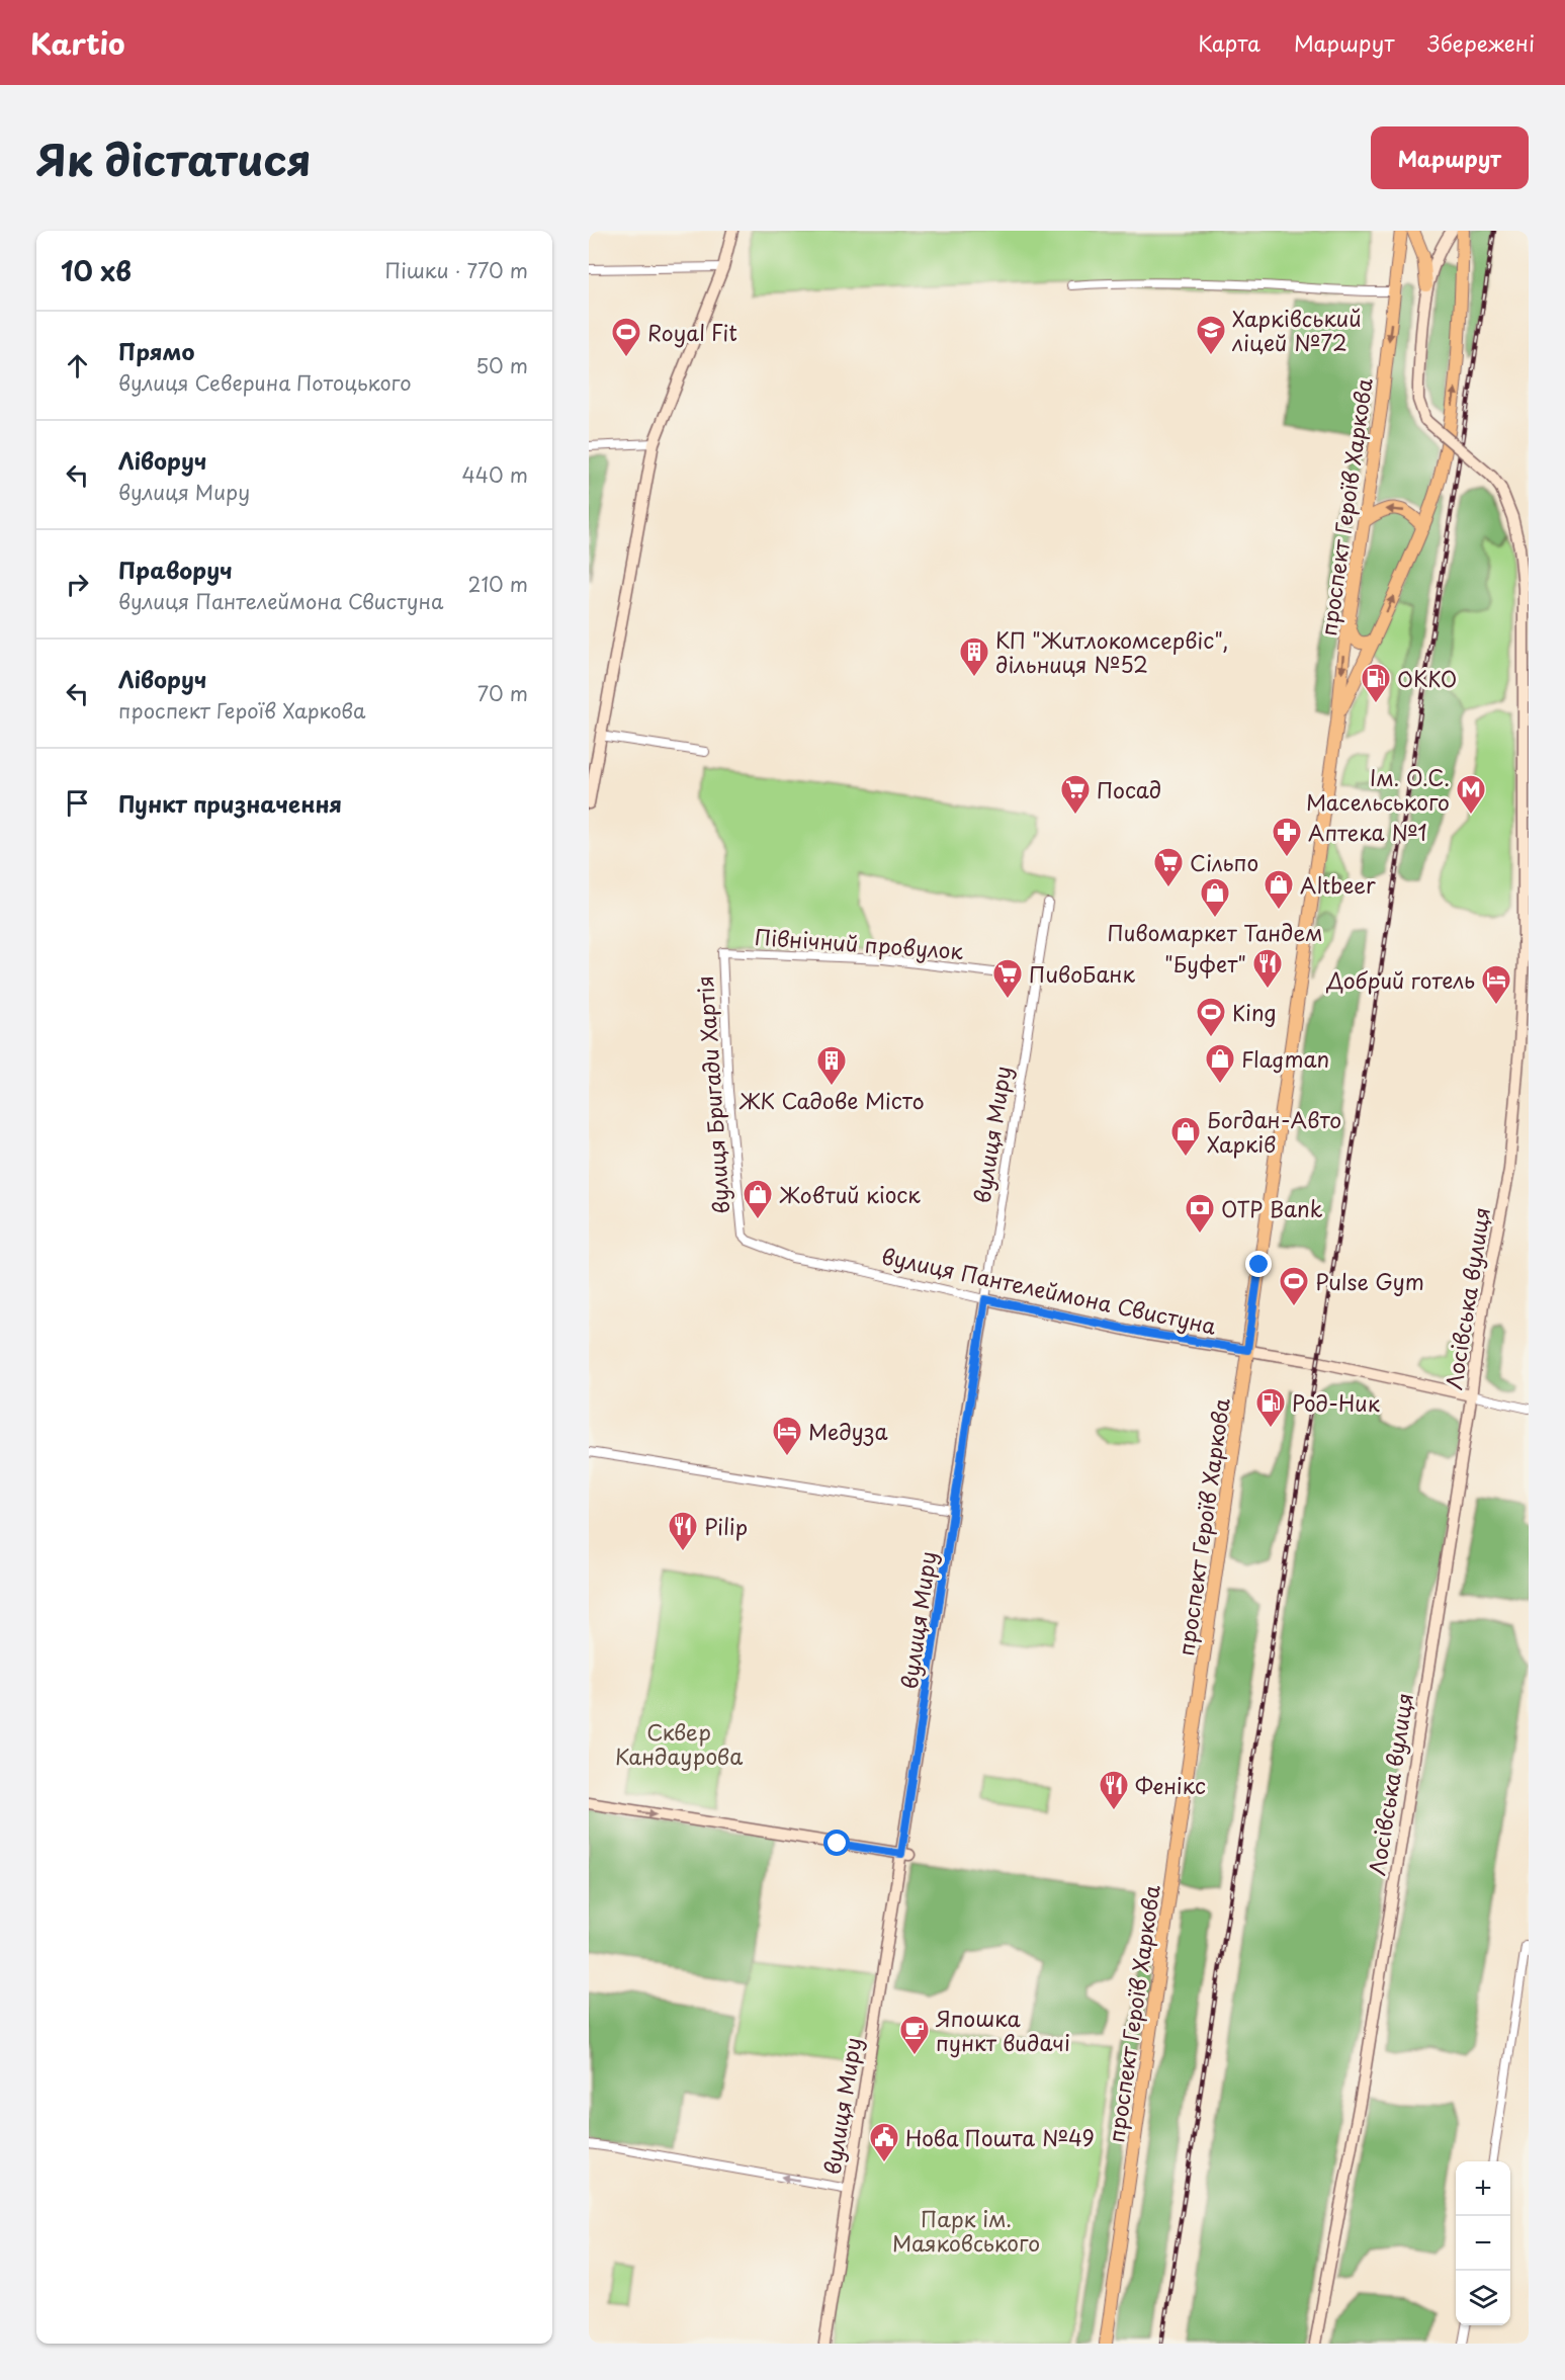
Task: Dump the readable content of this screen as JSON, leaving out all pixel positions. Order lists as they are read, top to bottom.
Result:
{
  "streets": {
    "main road": [
      "проспект Героїв Харкова",
      "вулиця Миру",
      "вулиця Пантелеймона Свистуна",
      "Лосівська вулиця"
    ],
    "street": ["Північний провулок", "вулиця Бригади Хартія"]
  },
  "crossings": [
    ["проспект Героїв Харкова", "вулиця Пантелеймона Свистуна"],
    ["Північний провулок", "вулиця Бригади Хартія"],
    ["вулиця Бригади Хартія", "вулиця Пантелеймона Свистуна"],
    ["вулиця Миру", "вулиця Пантелеймона Свистуна"],
    ["вулиця Пантелеймона Свистуна", "Лосівська вулиця"]
  ],
  "parks": ["Сквер Кандаурова", "Парк ім. Маяковського"],
  "places": {
    "school or university": ["Харківський ліцей №72"],
    "sports": ["Royal Fit", "King", "Pulse Gym"],
    "building": ["КП \"Житлокомсервіс\", дільниця №52", "ЖК Садове Місто"],
    "fuel station": ["ОККО", "Род-Ник"],
    "supermarket": ["Посад", "Сільпо", "ПивоБанк"],
    "metro station": ["Ім. О.С. Масельського"],
    "pharmacy": ["Аптека №1"],
    "shop": [
      "Altbeer",
      "Пивомаркет Тандем",
      "Flagman",
      "Богдан-Авто Харків",
      "Жовтий кіоск"
    ],
    "restaurant": ["\"Буфет\"", "Pilip", "Фенікс"],
    "hotel": ["Добрий готель", "Медуза"],
    "bank": ["OTP Bank"],
    "cafe": ["Япошка пункт видачі"],
    "public building": ["Нова Пошта №49"]
  },
  "page": {
    "header": "Kartio",
    "nav": ["Карта", "Маршрут", "Збережені"],
    "title": "Як дістатися",
    "buttons": "Маршрут",
    "heading": ["10 хв", "Пішки · 770 m"],
    "list": [
      ["Прямо", "вулиця Северина Потоцького", "50 m"],
      ["Ліворуч", "вулиця Миру", "440 m"],
      ["Праворуч", "вулиця Пантелеймона Свистуна", "210 m"],
      ["Ліворуч", "проспект Героїв Харкова", "70 m"],
      "Пункт призначення"
    ],
    "map_buttons": ["+", "−"]
  }
}
